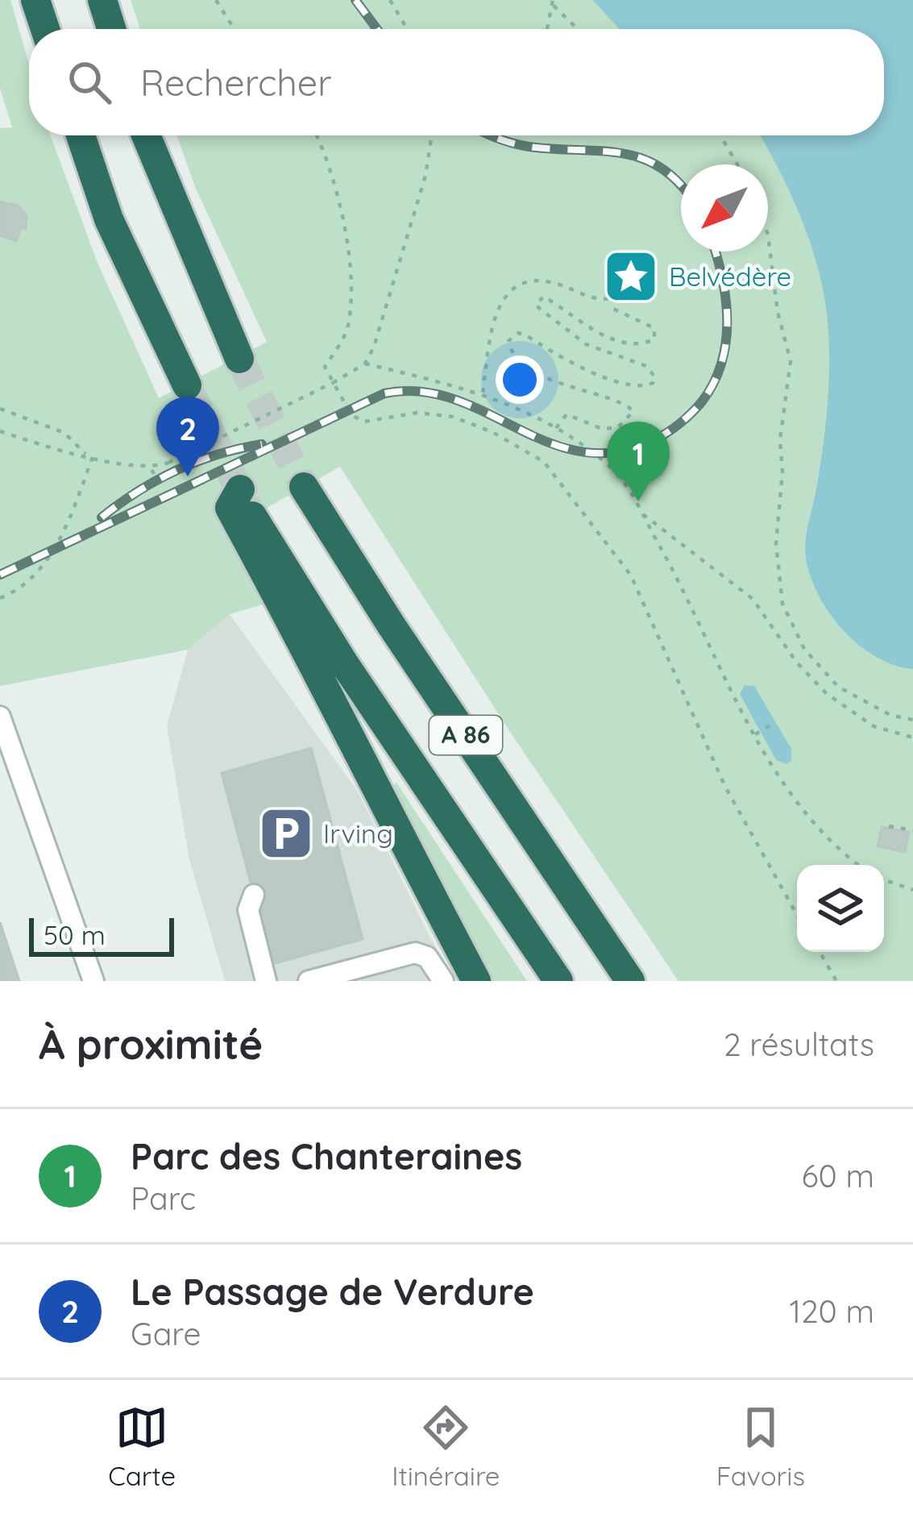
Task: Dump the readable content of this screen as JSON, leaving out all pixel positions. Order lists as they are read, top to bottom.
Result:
{
  "streets": {
    "highway": ["A 86"]
  },
  "places": {
    "place": ["Belvédère"],
    "parking": ["Irving"]
  },
  "scale_bar": "50 m",
  "north": "bottom left",
  "page": {
    "search": "Rechercher",
    "pins": ["2", "1"],
    "scale": "50 m",
    "heading": ["À proximité", "2 résultats"],
    "list": [
      {
        "mark": "1",
        "name": "Parc des Chanteraines",
        "note": "Parc",
        "value": "60 m"
      },
      {
        "mark": "2",
        "name": "Le Passage de Verdure",
        "note": "Gare",
        "value": "120 m"
      }
    ],
    "nav": ["Carte", "Itinéraire", "Favoris"]
  }
}
